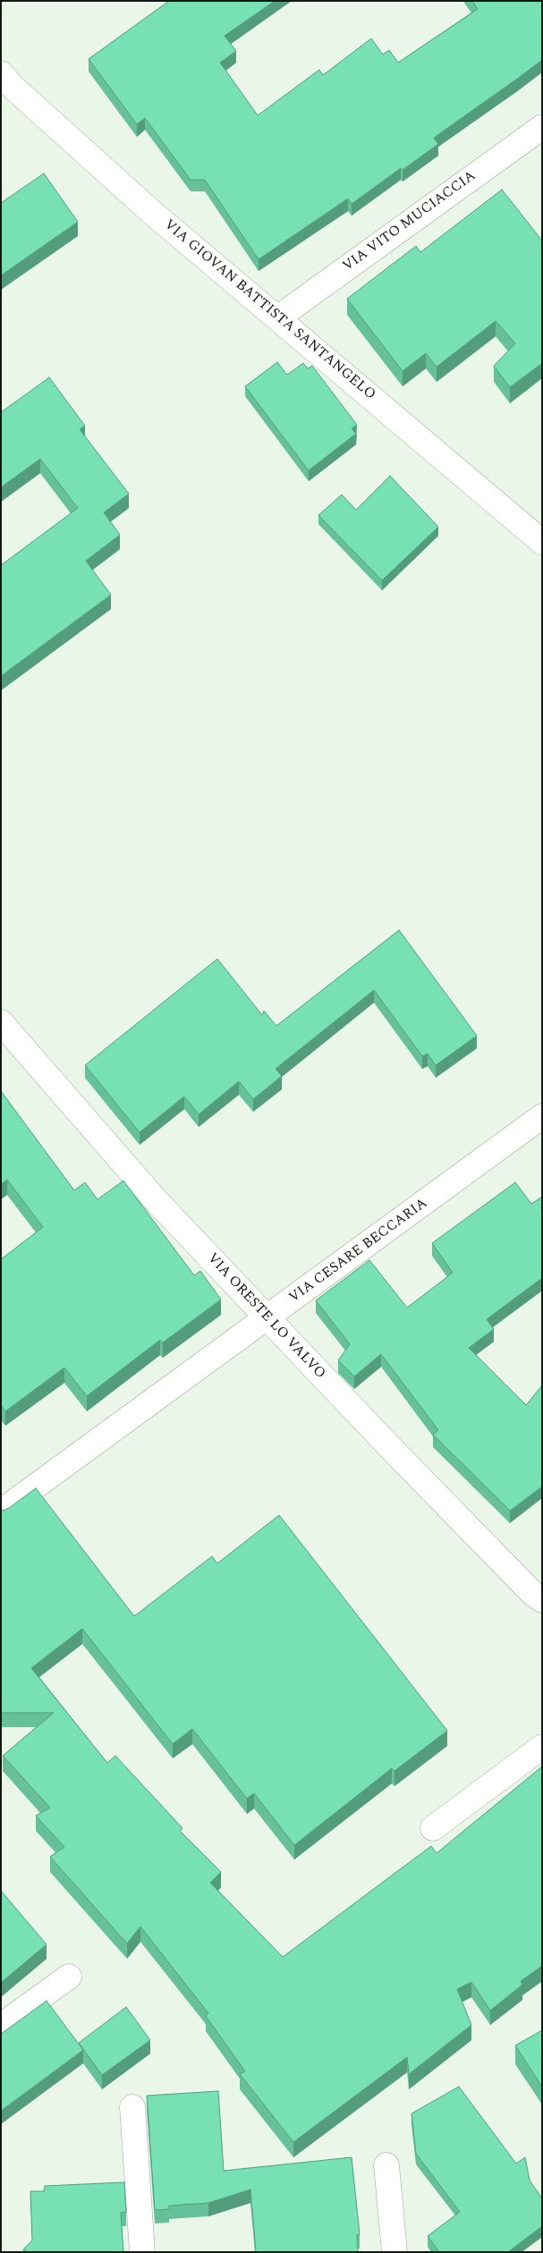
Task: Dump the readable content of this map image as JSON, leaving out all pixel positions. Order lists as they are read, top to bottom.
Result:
{
  "streets": {
    "street": [
      "VIA VITO MUCIACCIA",
      "VIA GIOVAN BATTISTA SANTANGELO",
      "VIA CESARE BECCARIA",
      "VIA ORESTE LO VALVO"
    ]
  },
  "crossings": [
    ["VIA VITO MUCIACCIA", "VIA GIOVAN BATTISTA SANTANGELO"],
    ["VIA CESARE BECCARIA", "VIA ORESTE LO VALVO"]
  ]
}
